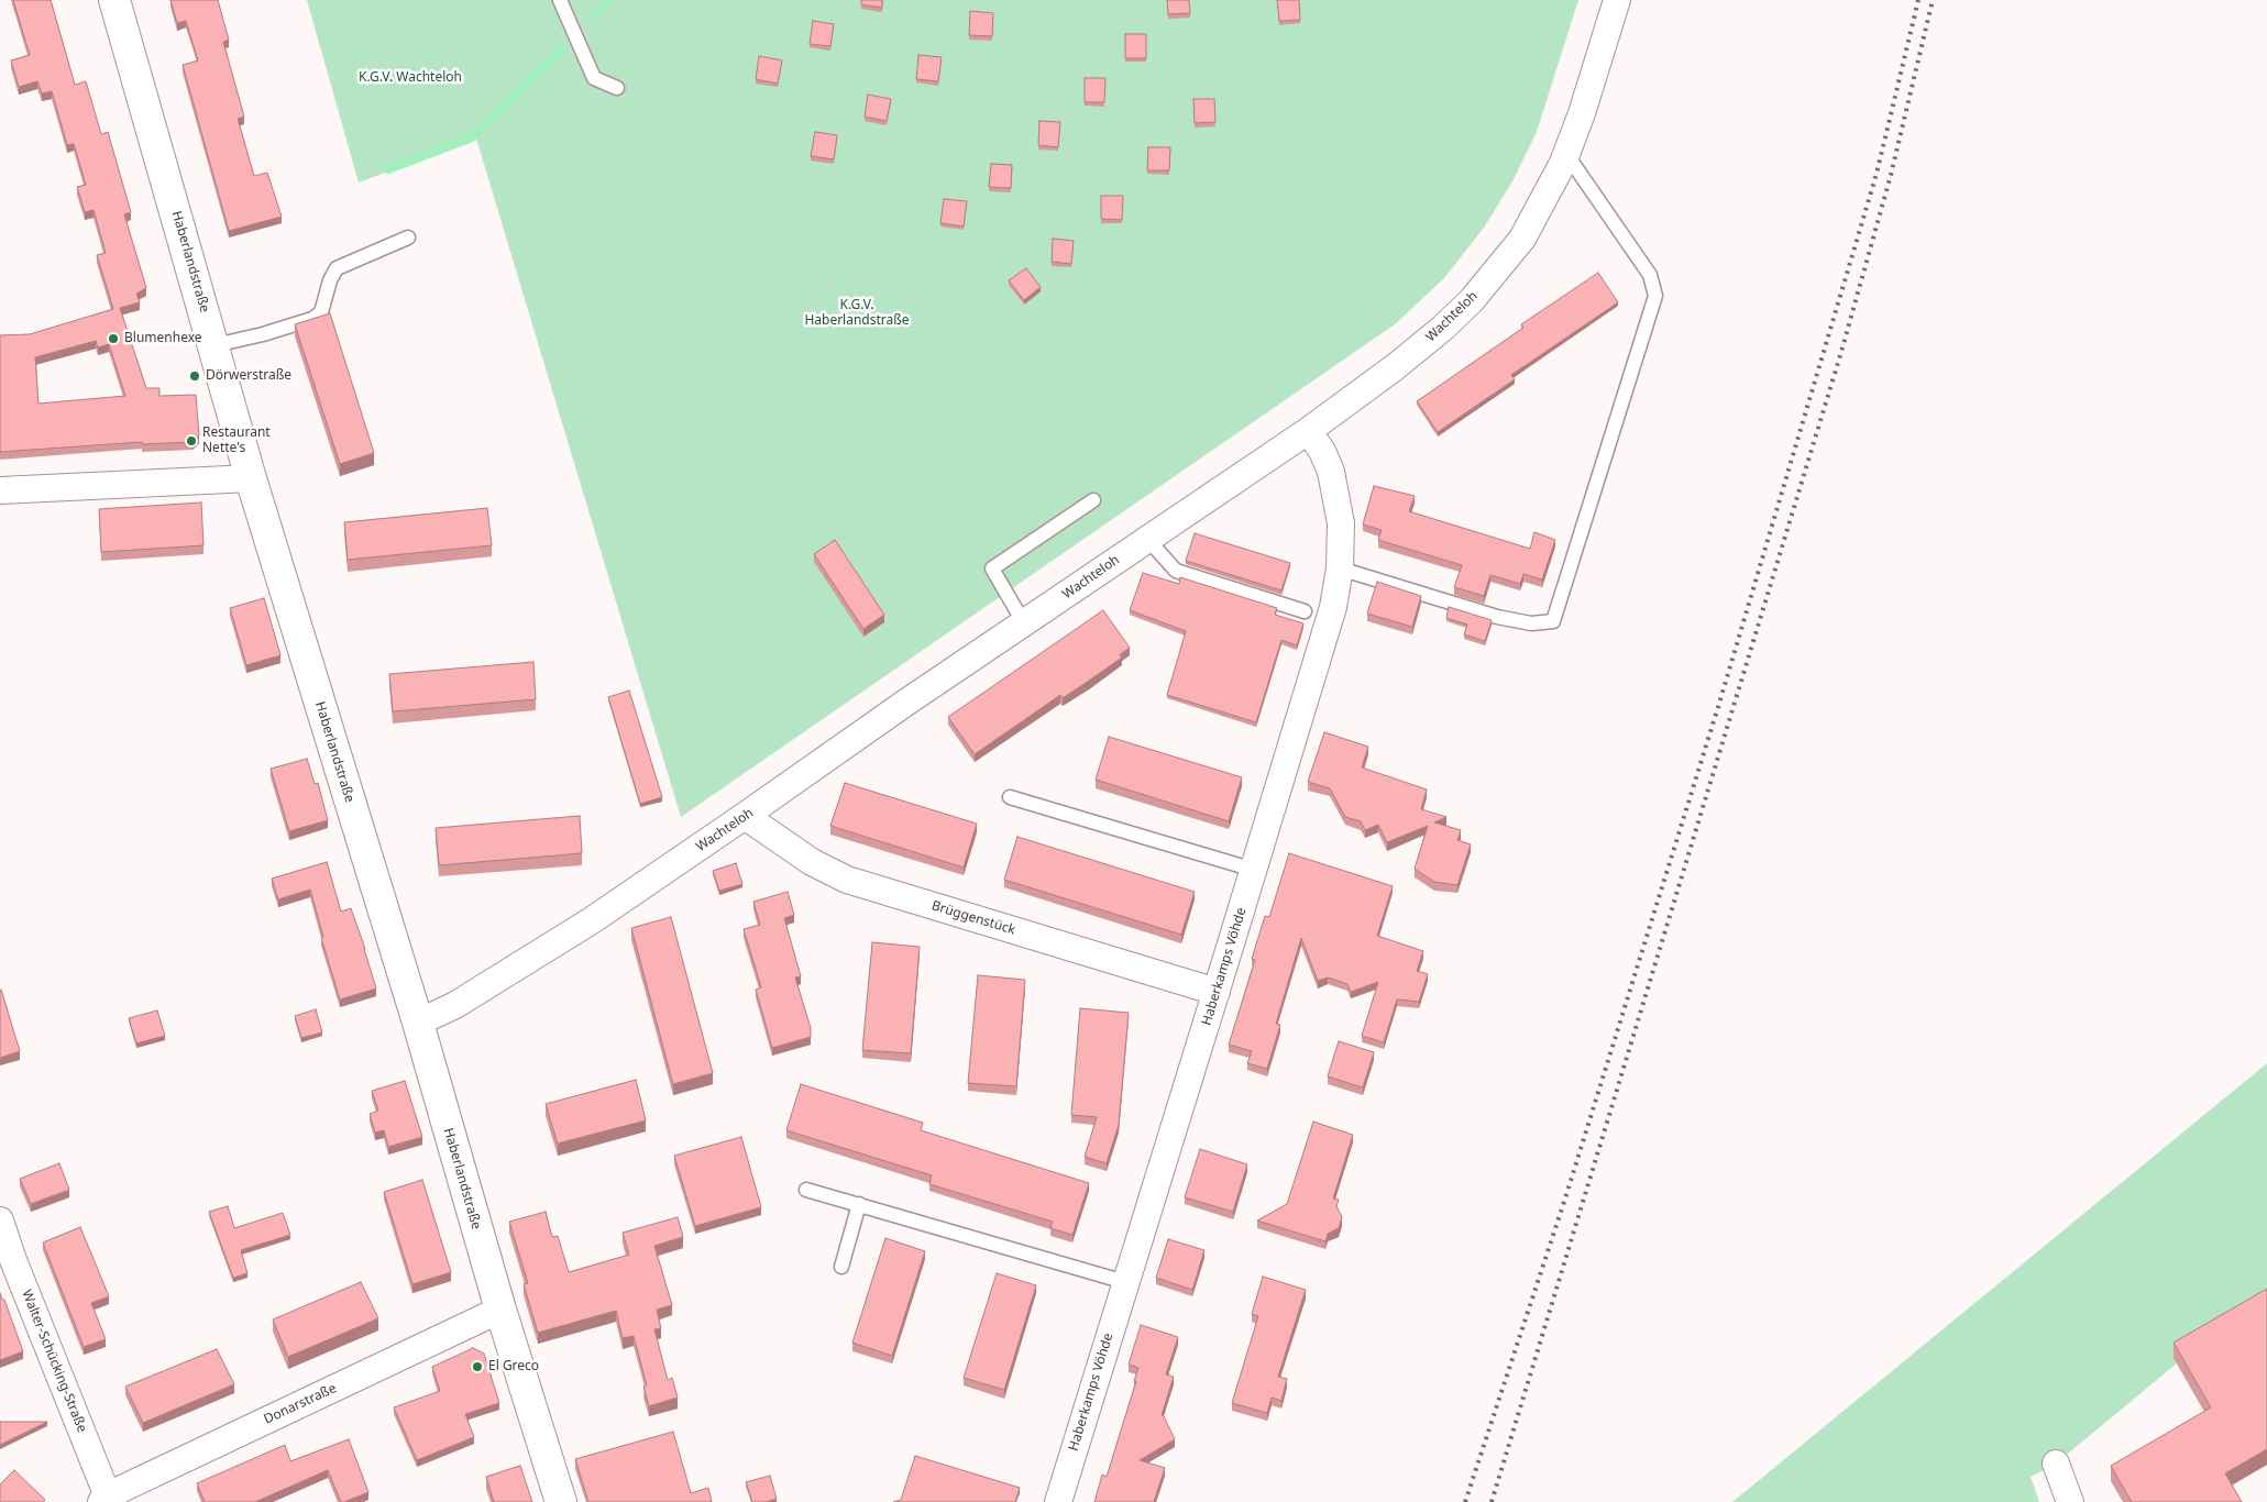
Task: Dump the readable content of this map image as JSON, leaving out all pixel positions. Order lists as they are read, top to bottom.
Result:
{
  "streets": {
    "street": [
      "Haberlandstraße",
      "Wachteloh",
      "Brüggenstück",
      "Haberkamps Vöhde",
      "Walter-Schücking-Straße",
      "Donarstraße"
    ]
  },
  "crossings": [
    ["Haberlandstraße", "Wachteloh"],
    ["Haberlandstraße", "Donarstraße"],
    ["Wachteloh", "Brüggenstück"],
    ["Wachteloh", "Haberkamps Vöhde"],
    ["Brüggenstück", "Haberkamps Vöhde"],
    ["Walter-Schücking-Straße", "Donarstraße"]
  ],
  "parks": ["K.G.V. Wachteloh", "K.G.V. Haberlandstraße"],
  "places": [
    "Blumenhexe",
    "Dörwerstraße",
    "Restaurant Nette's",
    "El Greco"
  ]
}
